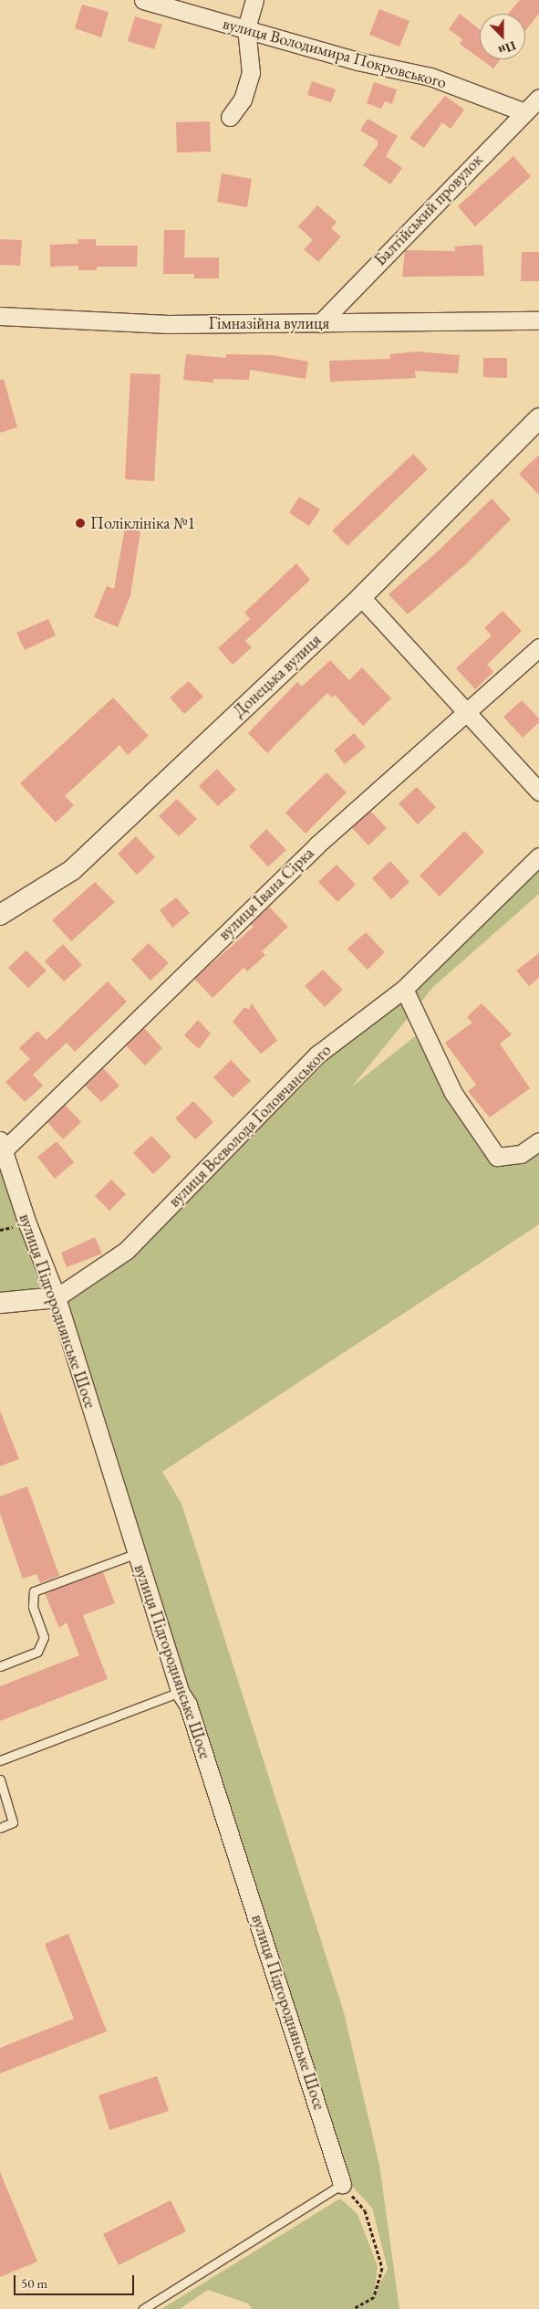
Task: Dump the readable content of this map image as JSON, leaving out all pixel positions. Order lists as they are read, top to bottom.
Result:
{
  "streets": {
    "street": [
      "вулиця Володимира Покровського",
      "Балтійський провулок",
      "Гімназійна вулиця",
      "Донецька вулиця",
      "вулиця Івана Сірка",
      "вулиця Всеволода Головчанського",
      "вулиця Підгороднянське Шосе"
    ]
  },
  "crossings": [
    ["вулиця Володимира Покровського", "Балтійський провулок"],
    ["Балтійський провулок", "Гімназійна вулиця"],
    ["вулиця Івана Сірка", "вулиця Підгороднянське Шосе"],
    ["вулиця Всеволода Головчанського", "вулиця Підгороднянське Шосе"]
  ],
  "places": ["Поліклініка №1"],
  "scale_bar": "50 m",
  "north": "bottom"
}
